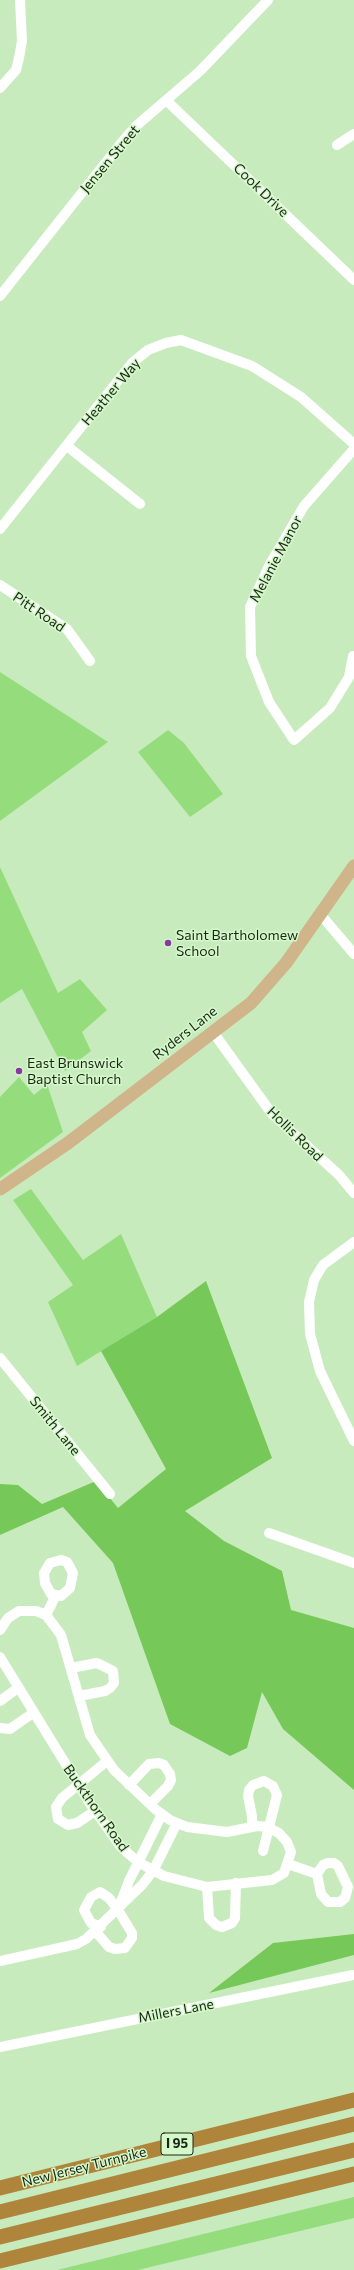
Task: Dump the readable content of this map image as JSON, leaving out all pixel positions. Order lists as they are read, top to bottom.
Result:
{
  "streets": {
    "highway": ["I 95", "New Jersey Turnpike"],
    "main road": ["Ryders Lane"],
    "street": [
      "Jensen Street",
      "Cook Drive",
      "Heather Way",
      "Melanie Manor",
      "Pitt Road",
      "Hollis Road",
      "Smith Lane",
      "Buckthorn Road",
      "Millers Lane"
    ]
  },
  "crossings": [
    ["Jensen Street", "Cook Drive"],
    ["Ryders Lane", "Hollis Road"]
  ],
  "places": ["Saint Bartholomew School", "East Brunswick Baptist Church"]
}
